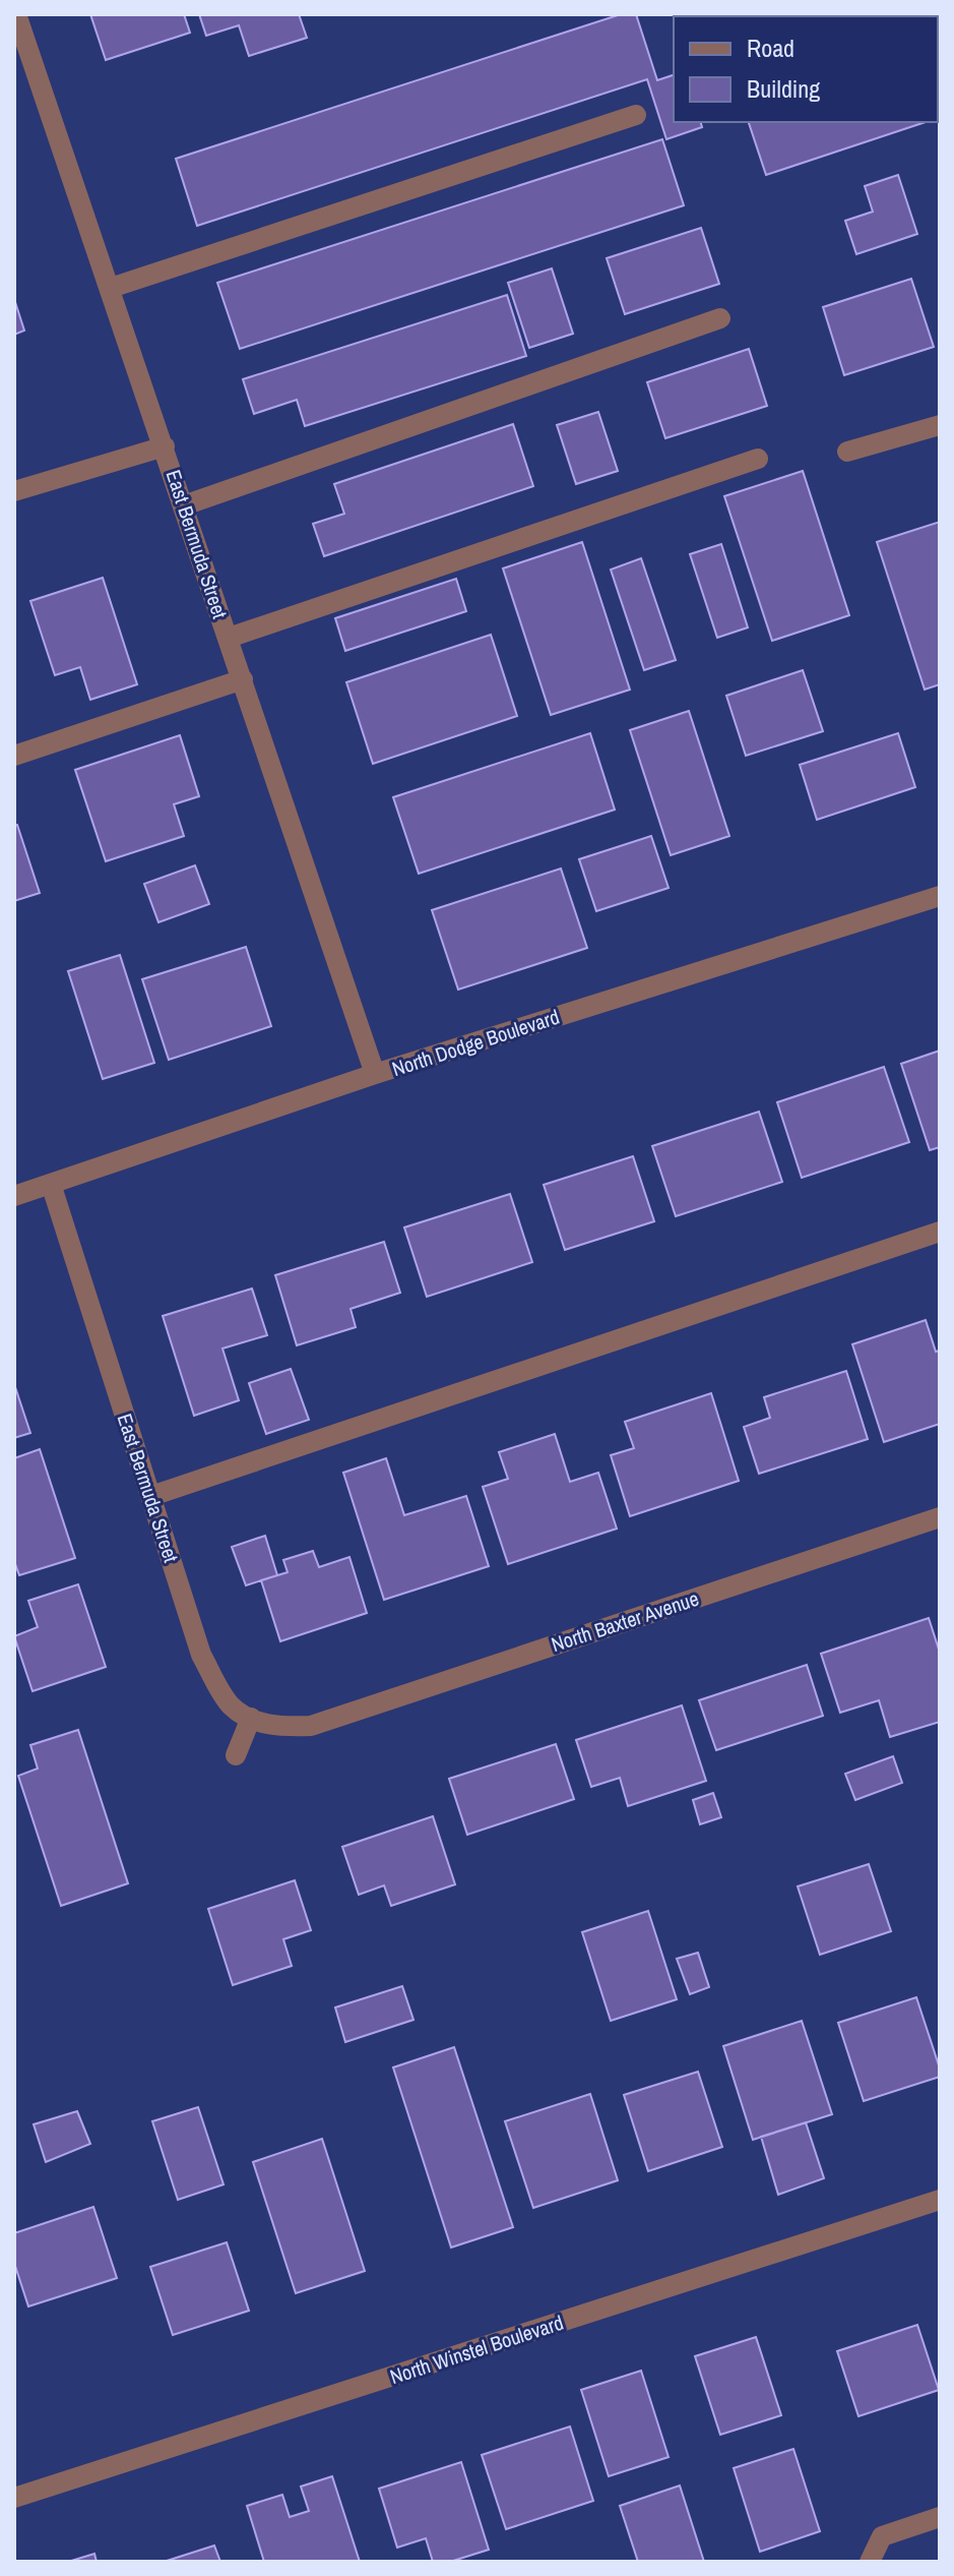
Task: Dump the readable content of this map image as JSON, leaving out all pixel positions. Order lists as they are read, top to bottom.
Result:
{
  "streets": {
    "street": [
      "East Bermuda Street",
      "North Dodge Boulevard",
      "North Baxter Avenue",
      "North Winstel Boulevard"
    ]
  },
  "crossings": [
    ["East Bermuda Street", "North Dodge Boulevard"],
    ["East Bermuda Street", "North Baxter Avenue"]
  ],
  "legend": ["Road", "Building"]
}
